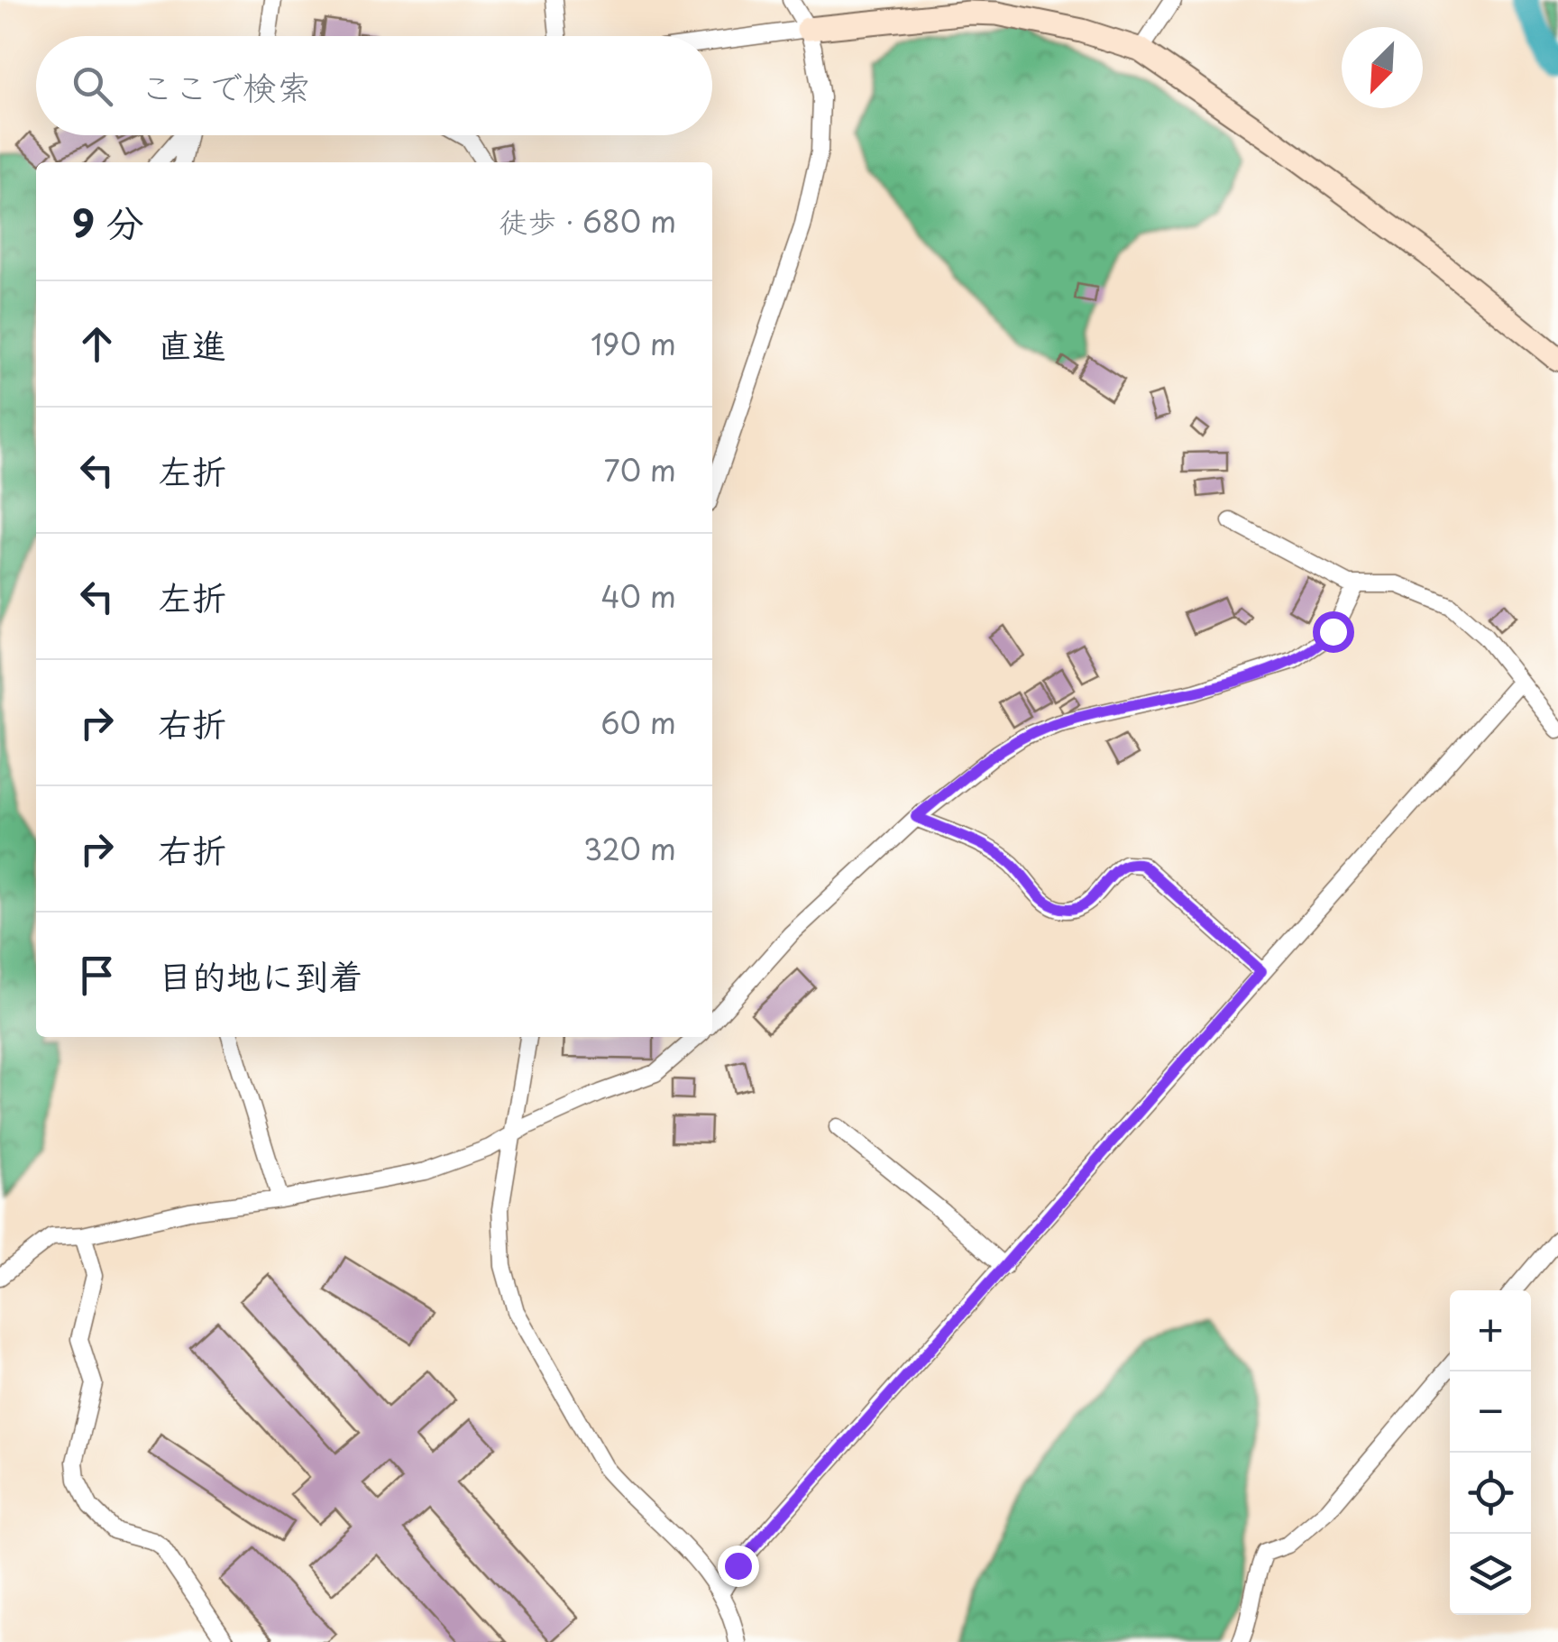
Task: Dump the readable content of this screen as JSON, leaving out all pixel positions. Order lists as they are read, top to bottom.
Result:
{
  "north": "bottom left",
  "page": {
    "search": "ここで検索",
    "heading": ["9 分", "徒歩 · 680 m"],
    "list": [
      ["直進", "190 m"],
      ["左折", "70 m"],
      ["左折", "40 m"],
      ["右折", "60 m"],
      ["右折", "320 m"],
      "目的地に到着"
    ],
    "map_buttons": ["+", "−"]
  }
}
